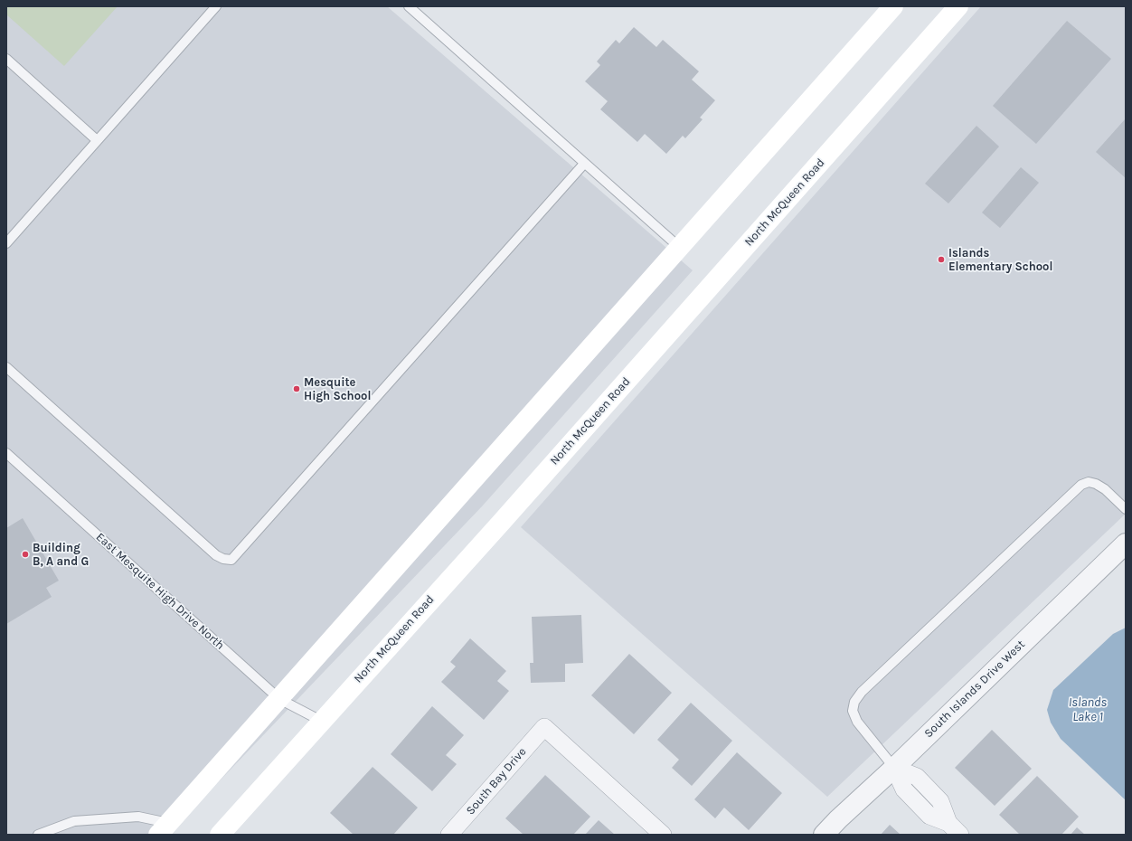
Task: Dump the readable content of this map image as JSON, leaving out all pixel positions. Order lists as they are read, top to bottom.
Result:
{
  "streets": {
    "main road": ["North McQueen Road"],
    "street": ["South Islands Drive West", "South Bay Drive"],
    "lane": ["East Mesquite High Drive North"]
  },
  "crossings": [
    ["North McQueen Road", "East Mesquite High Drive North"]
  ],
  "water": ["Islands Lake 1"],
  "places": ["Islands Elementary School", "Mesquite High School", "Building B, A and G"]
}
